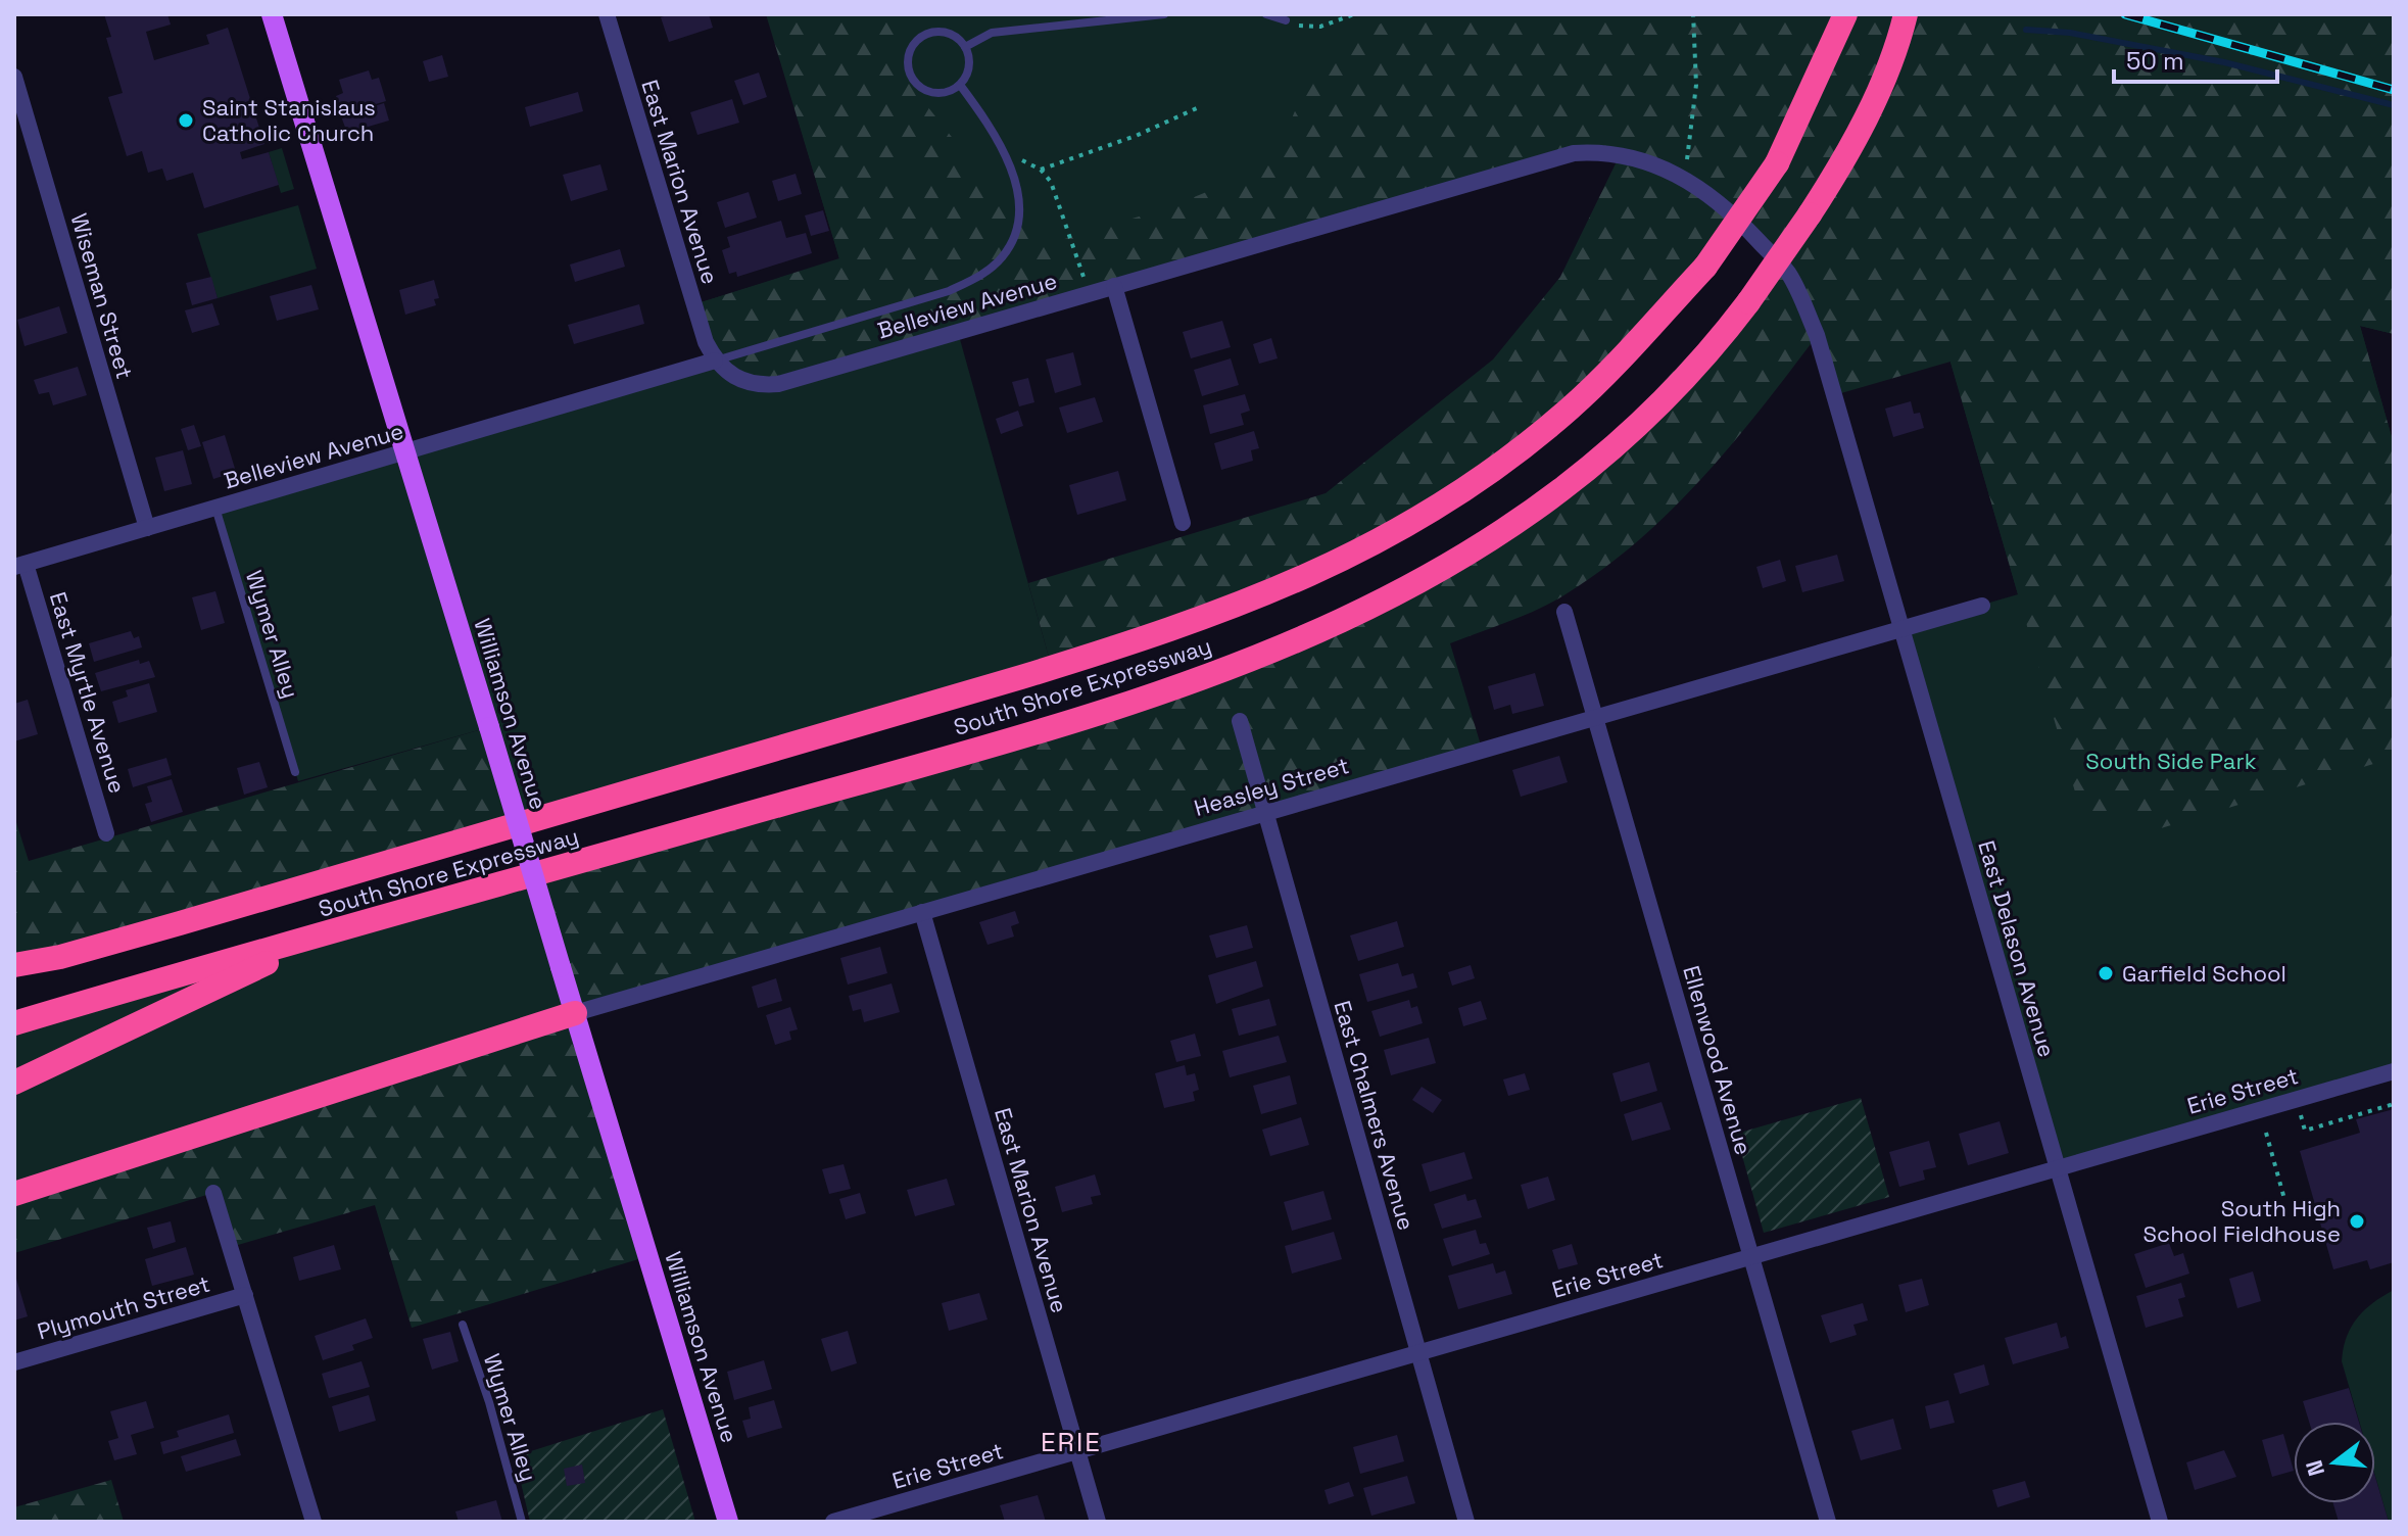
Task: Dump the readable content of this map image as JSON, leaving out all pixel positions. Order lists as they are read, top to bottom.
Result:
{
  "streets": {
    "highway": ["South Shore Expressway"],
    "main road": ["Williamson Avenue"],
    "street": [
      "East Marion Avenue",
      "Wiseman Street",
      "Belleview Avenue",
      "East Myrtle Avenue",
      "Heasley Street",
      "East Delason Avenue",
      "Ellenwood Avenue",
      "Erie Street",
      "East Chalmers Avenue",
      "Plymouth Street"
    ],
    "lane": ["Wymer Alley"]
  },
  "crossings": [
    ["East Marion Avenue", "Belleview Avenue"],
    ["East Marion Avenue", "Heasley Street"],
    ["East Marion Avenue", "Erie Street"],
    ["Wiseman Street", "Belleview Avenue"],
    ["Belleview Avenue", "Wymer Alley"],
    ["Belleview Avenue", "East Myrtle Avenue"],
    ["Belleview Avenue", "Williamson Avenue"],
    ["Belleview Avenue", "East Delason Avenue"],
    ["Williamson Avenue", "Heasley Street"],
    ["Heasley Street", "East Delason Avenue"],
    ["Heasley Street", "Ellenwood Avenue"],
    ["Heasley Street", "East Chalmers Avenue"],
    ["East Delason Avenue", "Erie Street"],
    ["Ellenwood Avenue", "Erie Street"],
    ["Erie Street", "East Chalmers Avenue"]
  ],
  "districts": ["ERIE"],
  "parks": ["South Side Park"],
  "places": ["Saint Stanislaus Catholic Church", "Garfield School", "South High School Fieldhouse"],
  "scale_bar": "50 m",
  "north": "left"
}
